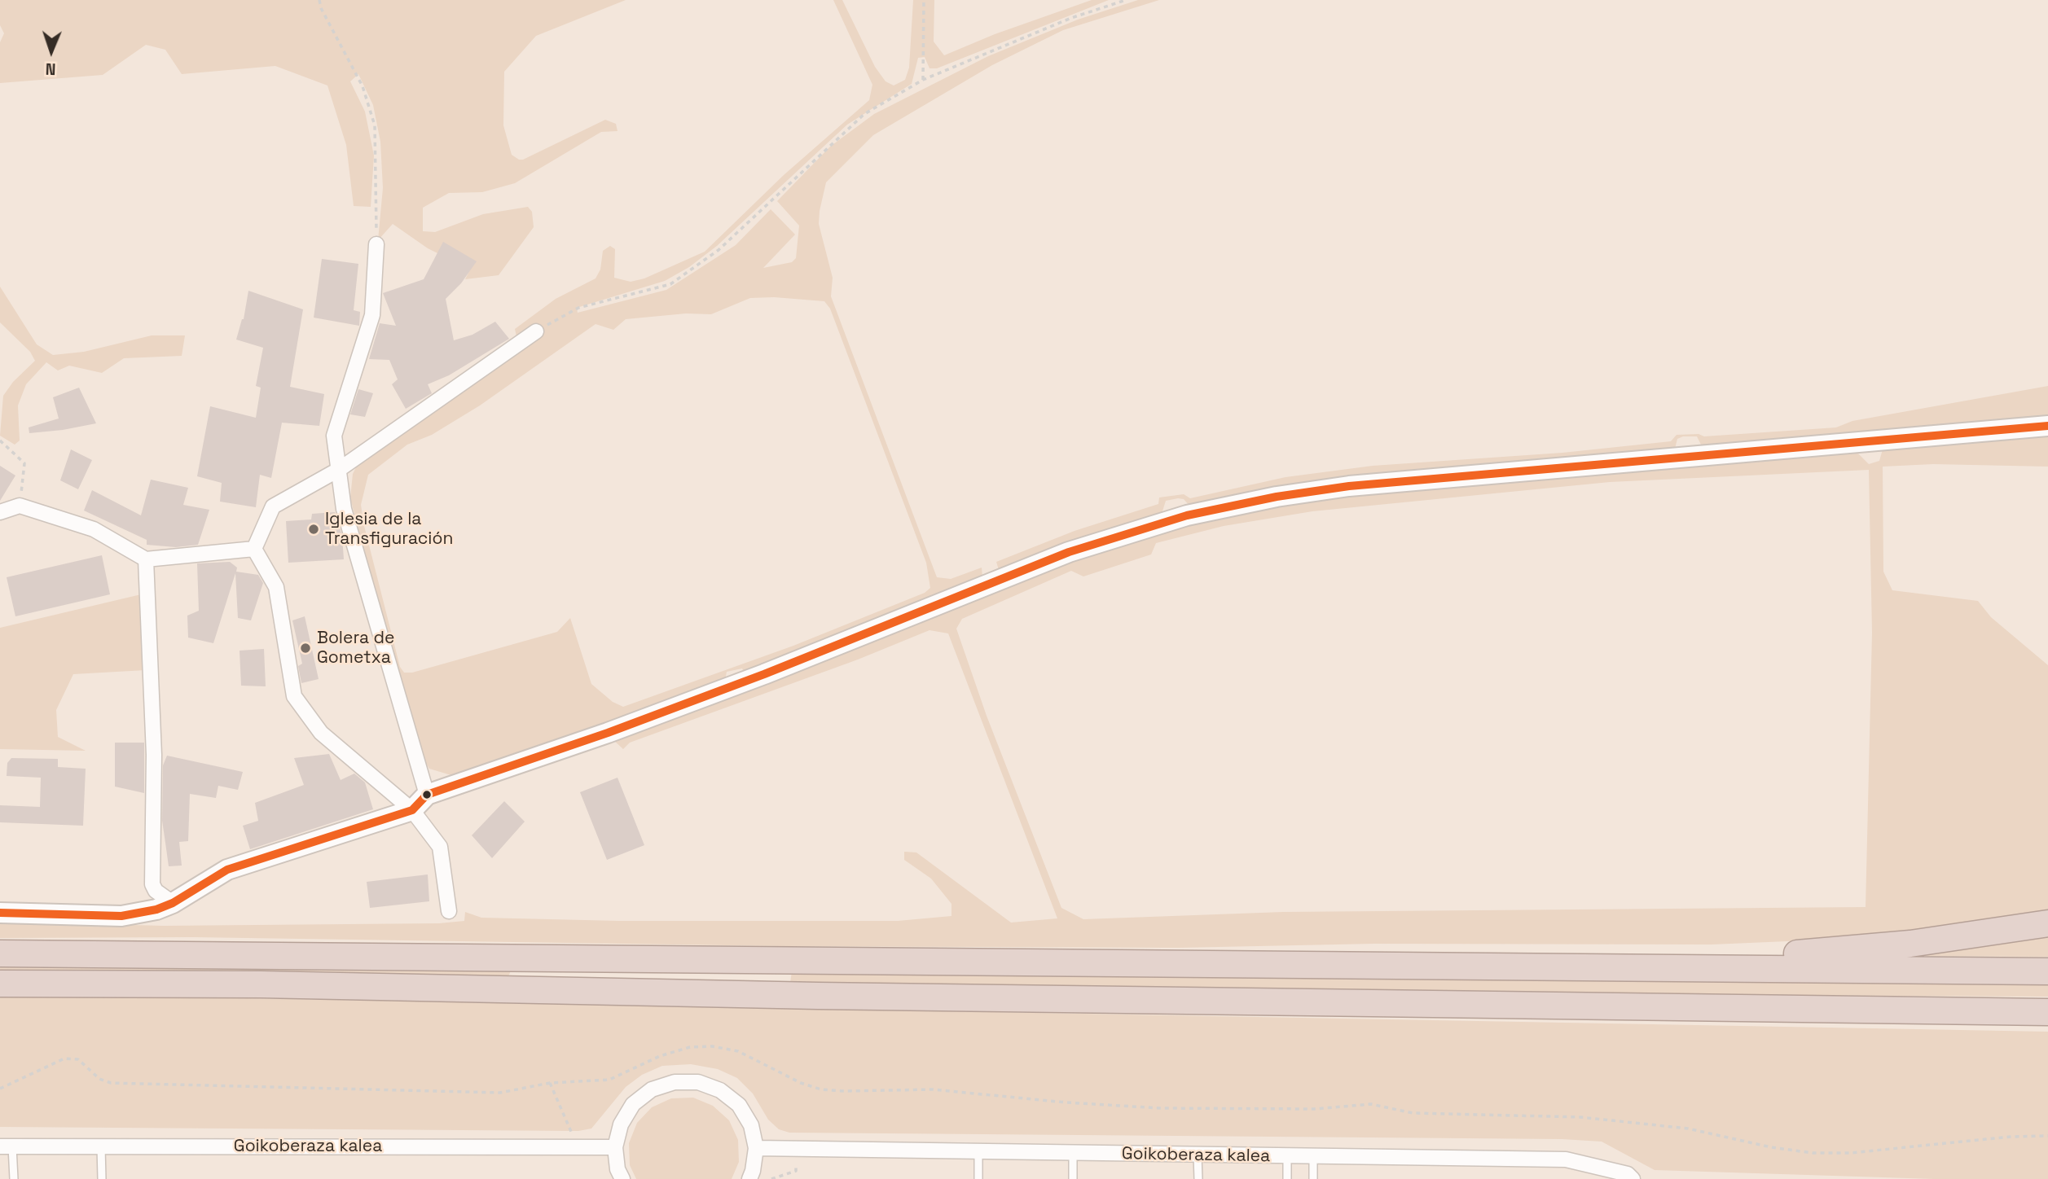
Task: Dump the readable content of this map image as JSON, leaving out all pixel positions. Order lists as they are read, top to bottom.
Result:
{
  "streets": {
    "street": ["Goikoberaza kalea"]
  },
  "places": ["Iglesia de la Transfiguración", "Bolera de Gometxa"],
  "north": "bottom"
}
